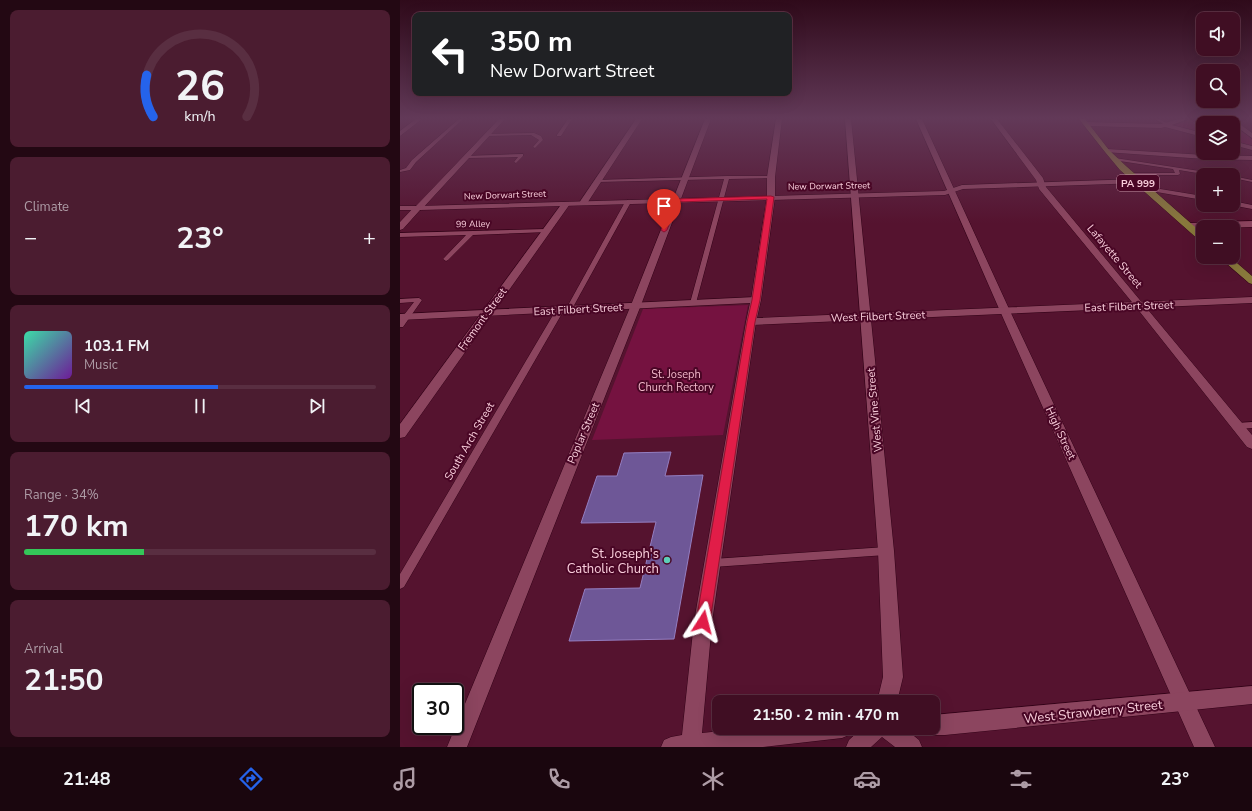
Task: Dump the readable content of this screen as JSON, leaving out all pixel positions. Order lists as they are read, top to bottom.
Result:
{
  "streets": {
    "main road": ["PA 999"],
    "street": [
      "New Dorwart Street",
      "Lafayette Street",
      "East Filbert Street",
      "West Filbert Street",
      "Fremont Street",
      "West Vine Street",
      "Poplar Street",
      "High Street",
      "West Strawberry Street"
    ],
    "lane": ["99 Alley", "South Arch Street"]
  },
  "crossings": [
    ["PA 999", "New Dorwart Street"],
    ["New Dorwart Street", "Lafayette Street"],
    ["New Dorwart Street", "Fremont Street"],
    ["New Dorwart Street", "West Vine Street"],
    ["New Dorwart Street", "Poplar Street"],
    ["New Dorwart Street", "High Street"],
    ["New Dorwart Street", "South Arch Street"],
    ["99 Alley", "Fremont Street"],
    ["Lafayette Street", "East Filbert Street"],
    ["East Filbert Street", "West Filbert Street"],
    ["East Filbert Street", "Fremont Street"],
    ["East Filbert Street", "Poplar Street"],
    ["East Filbert Street", "High Street"],
    ["East Filbert Street", "South Arch Street"],
    ["West Filbert Street", "West Vine Street"],
    ["West Filbert Street", "High Street"],
    ["High Street", "West Strawberry Street"]
  ],
  "parks": ["St. Joseph Church Rectory"],
  "places": ["St. Joseph's Catholic Church"],
  "page": {
    "map_buttons": ["+", "−"],
    "turn": ["350 m", "New Dorwart Street"],
    "tile": [
      "Climate",
      ["Range · 34%", "170 km"],
      ["Arrival", "21:50"]
    ],
    "heat": ["−", "23°", "+"],
    "song": ["103.1 FM", "Music"],
    "limit": "30",
    "trip": "21:50 · 2 min · 470 m",
    "tabs": ["21:48", "23°"],
    "gauge": ["26", "km/h"]
  }
}
